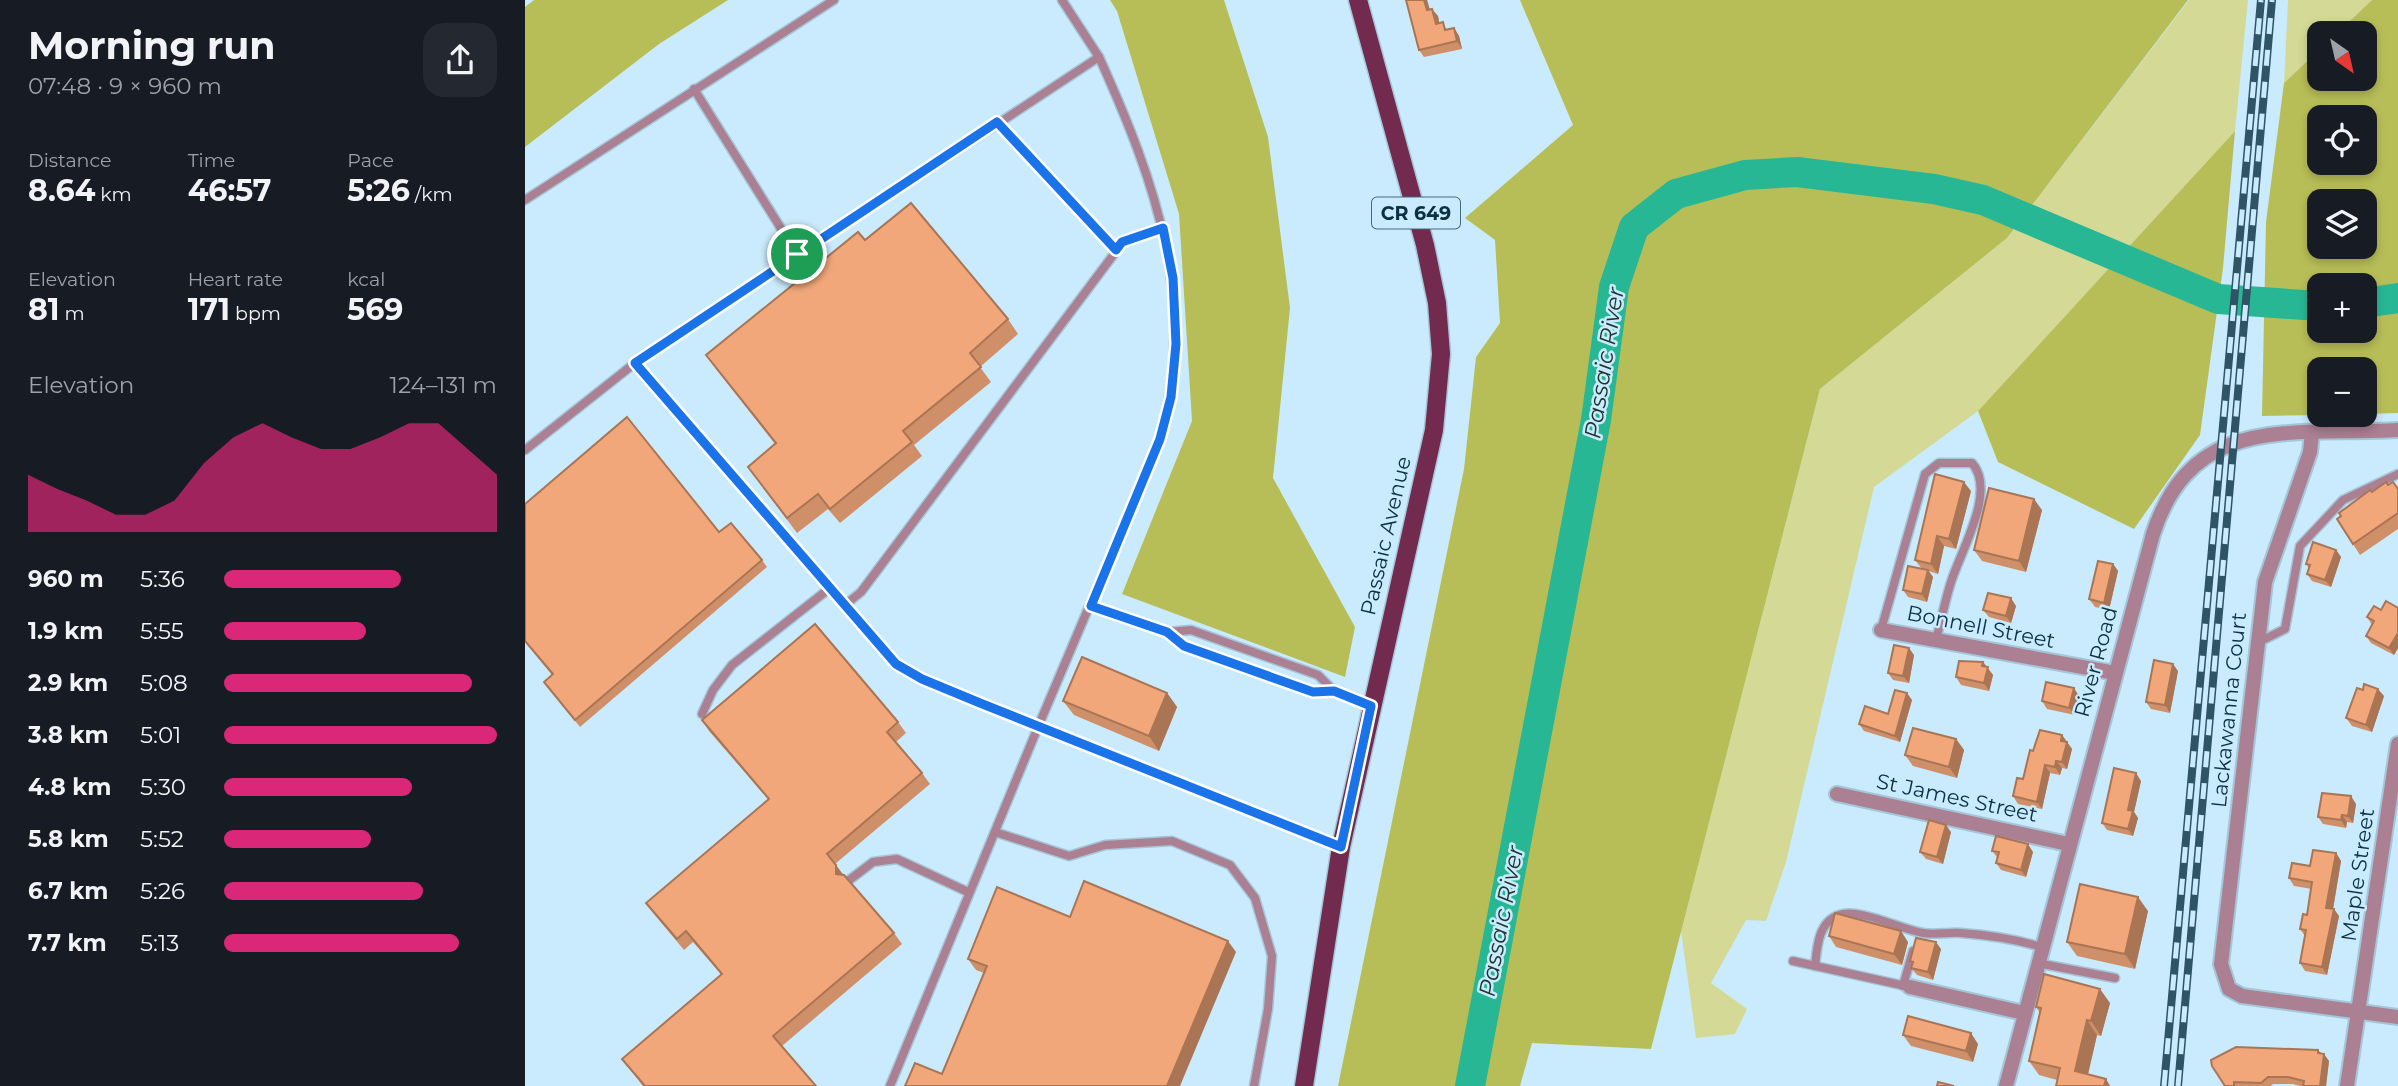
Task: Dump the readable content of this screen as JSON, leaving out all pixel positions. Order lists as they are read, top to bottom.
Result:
{
  "streets": {
    "main road": ["CR 649", "Passaic Avenue"],
    "street": [
      "Bonnell Street",
      "River Road",
      "Lackawanna Court",
      "St James Street",
      "Maple Street"
    ]
  },
  "crossings": [
    ["Bonnell Street", "River Road"],
    ["River Road", "Lackawanna Court"],
    ["River Road", "St James Street"],
    ["Lackawanna Court", "Maple Street"]
  ],
  "water": ["Passaic River"],
  "north": "bottom right",
  "page": {
    "heading": ["Morning run", "07:48 · 9 × 960 m"],
    "map_buttons": ["+", "−"],
    "stats": [
      ["Distance", "8.64 km"],
      ["Time", "46:57"],
      ["Pace", "5:26 /km"],
      ["Elevation", "81 m"],
      ["Heart rate", "171 bpm"],
      ["kcal", "569"]
    ],
    "chart": ["Elevation", "124–131 m"],
    "list": [
      {
        "name": "960 m",
        "note": "5:36"
      },
      {
        "name": "1.9 km",
        "note": "5:55"
      },
      {
        "name": "2.9 km",
        "note": "5:08"
      },
      {
        "name": "3.8 km",
        "note": "5:01"
      },
      {
        "name": "4.8 km",
        "note": "5:30"
      },
      {
        "name": "5.8 km",
        "note": "5:52"
      },
      {
        "name": "6.7 km",
        "note": "5:26"
      },
      {
        "name": "7.7 km",
        "note": "5:13"
      }
    ]
  }
}
